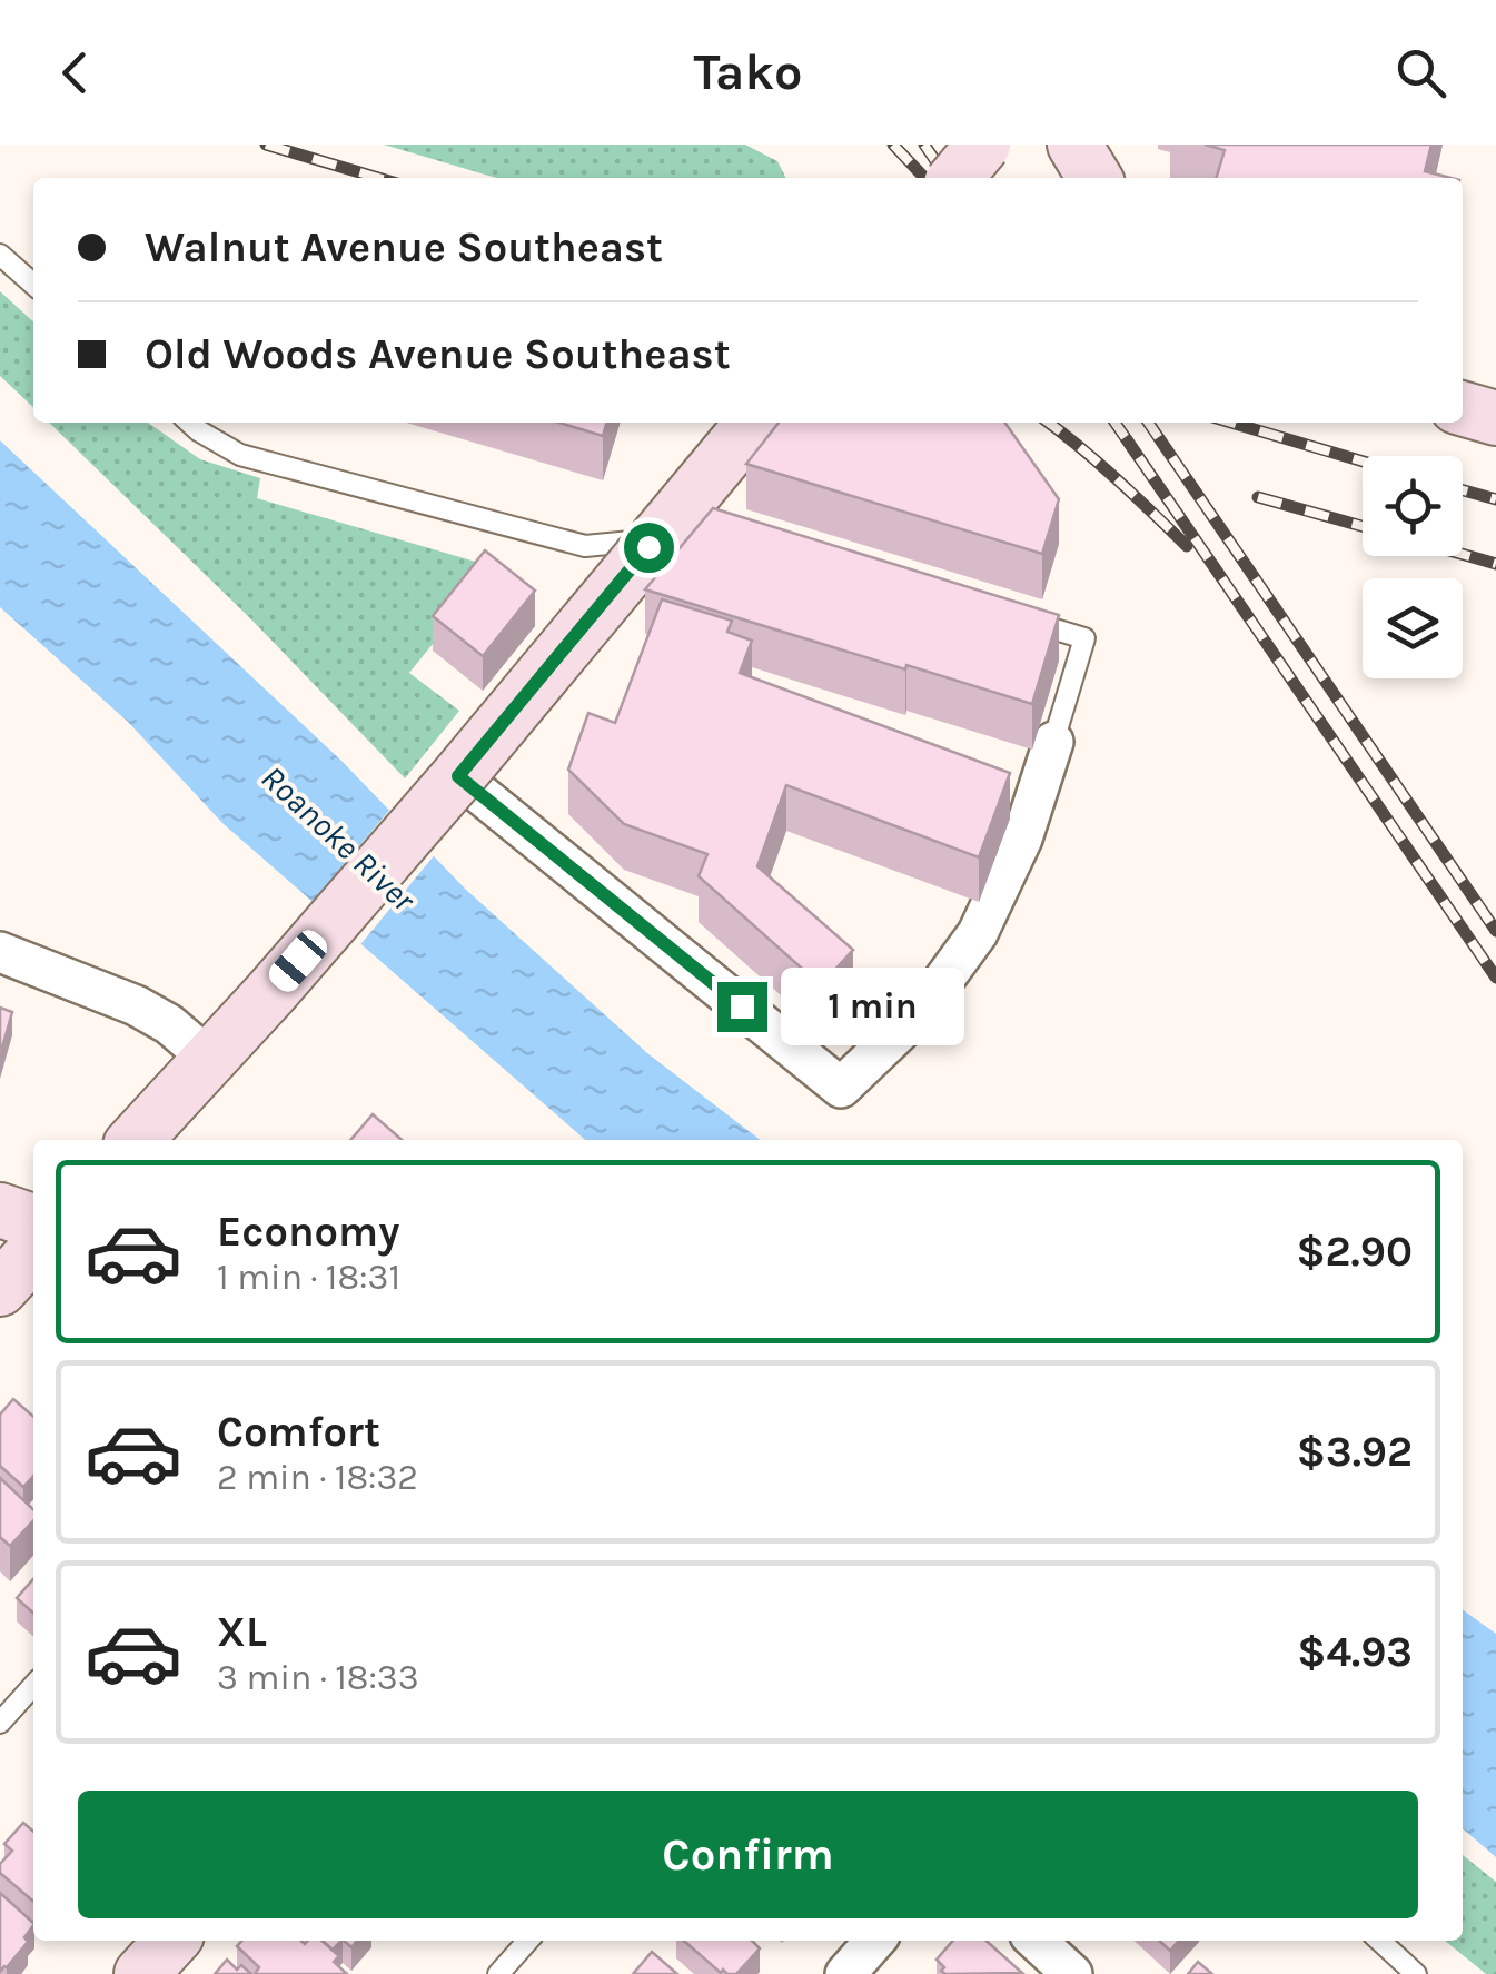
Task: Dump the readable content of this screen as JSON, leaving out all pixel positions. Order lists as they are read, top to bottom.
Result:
{
  "water": ["Roanoke River"],
  "page": {
    "header": "Tako",
    "banner": ["Walnut Avenue Southeast", "Old Woods Avenue Southeast"],
    "bubble": "1 min",
    "list": [
      {
        "name": "Economy",
        "note": "1 min · 18:31",
        "value": "$2.90"
      },
      {
        "name": "Comfort",
        "note": "2 min · 18:32",
        "value": "$3.92"
      },
      {
        "name": "XL",
        "note": "3 min · 18:33",
        "value": "$4.93"
      }
    ],
    "buttons": "Confirm"
  }
}
